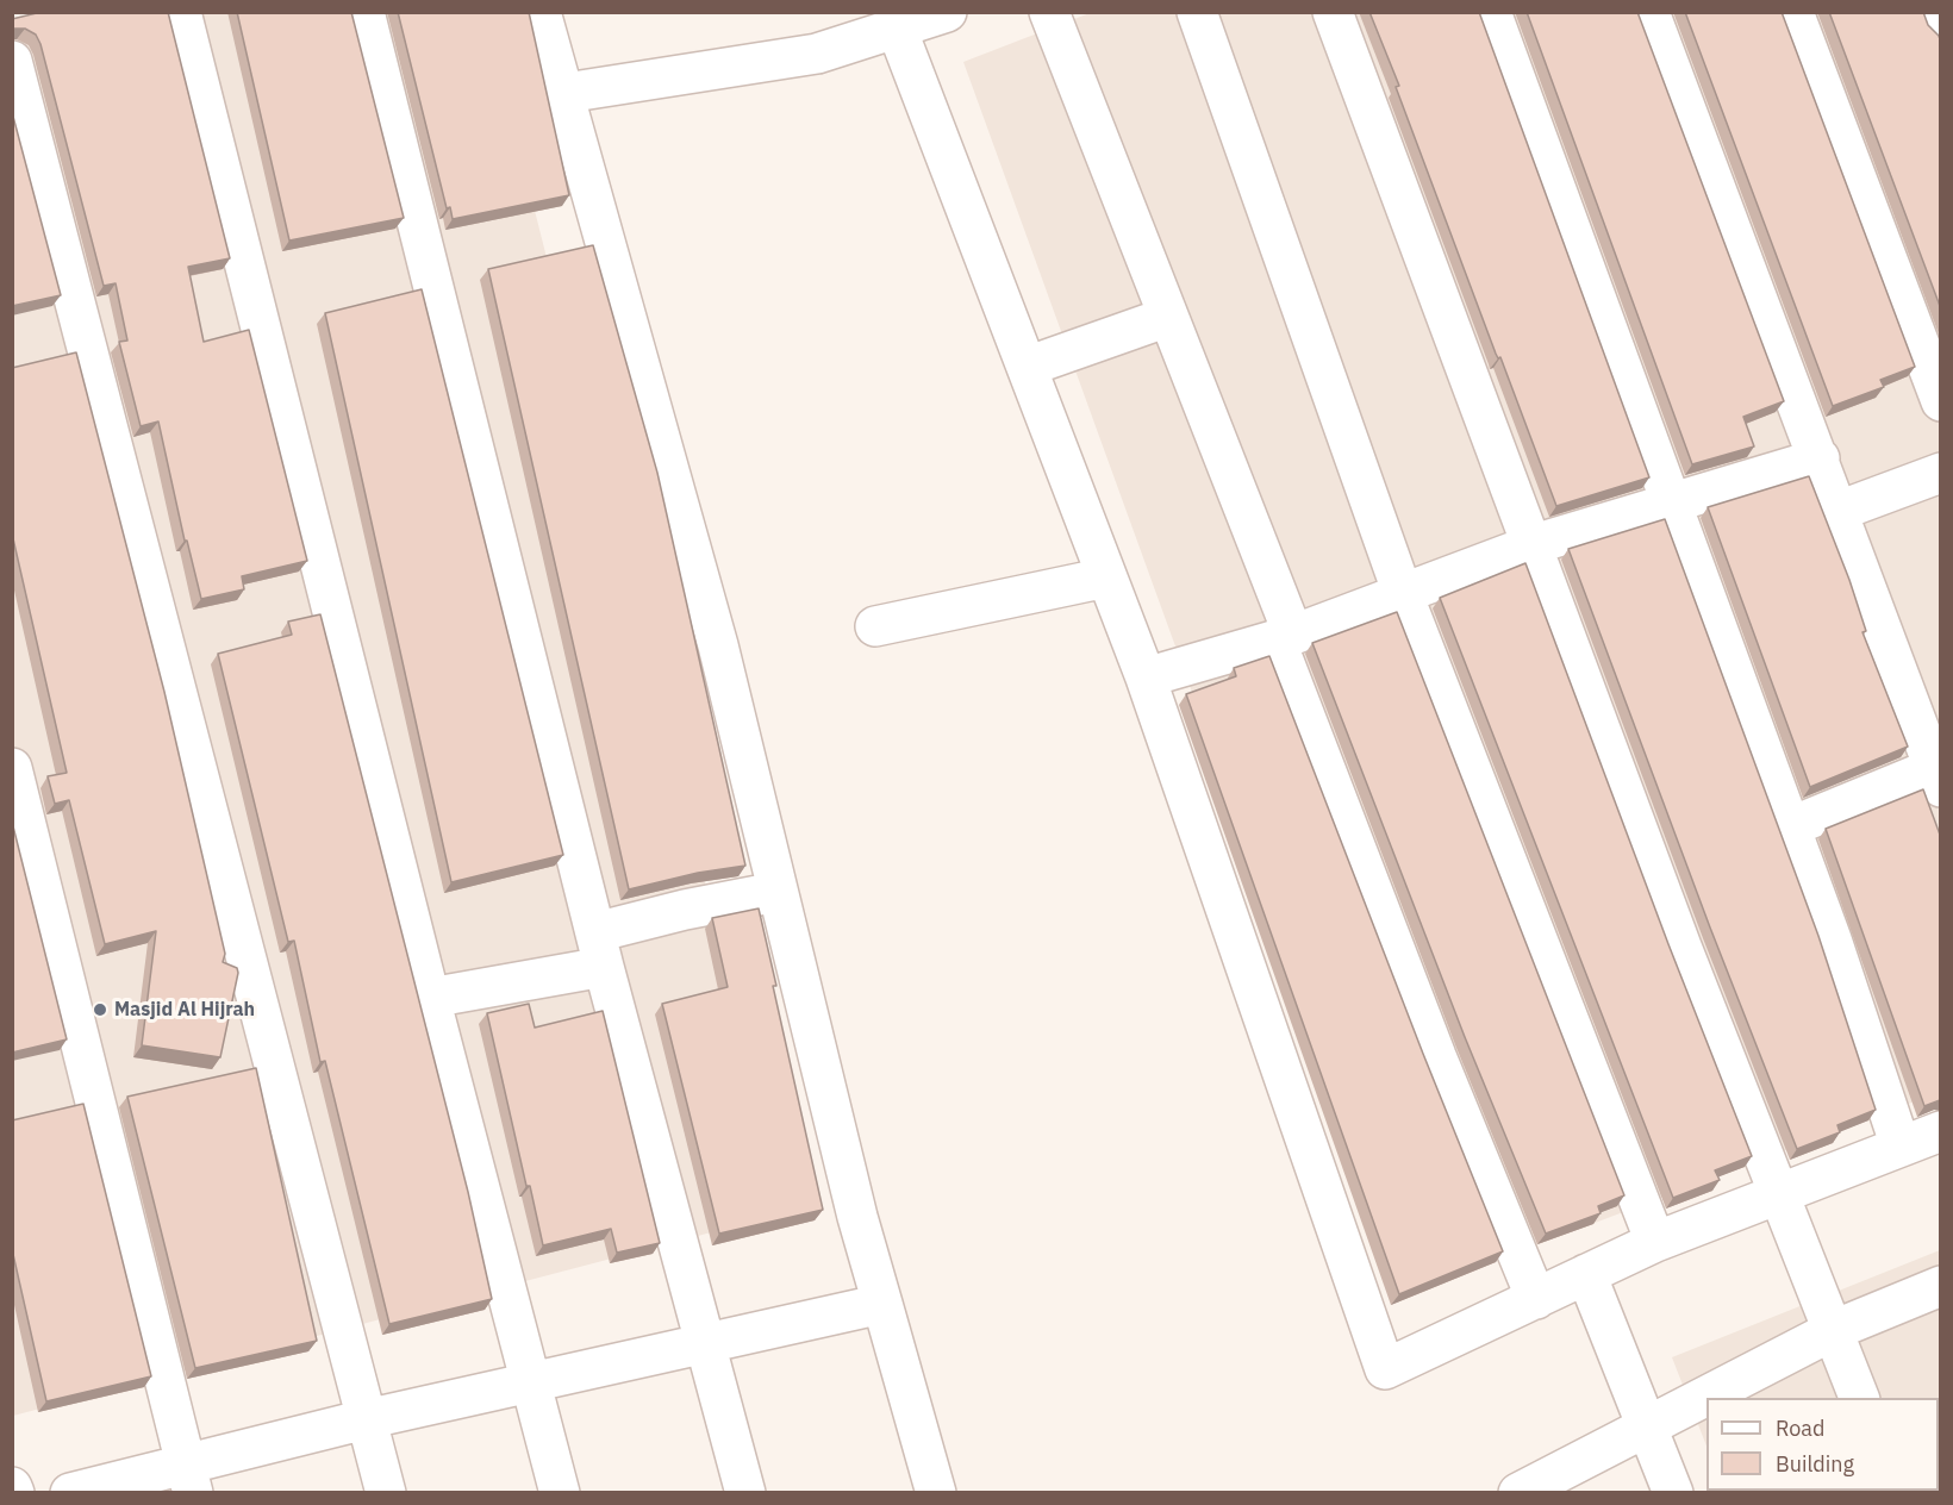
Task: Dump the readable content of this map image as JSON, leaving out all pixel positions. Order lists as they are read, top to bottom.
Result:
{
  "places": ["Masjid Al Hijrah"],
  "legend": ["Road", "Building"]
}
